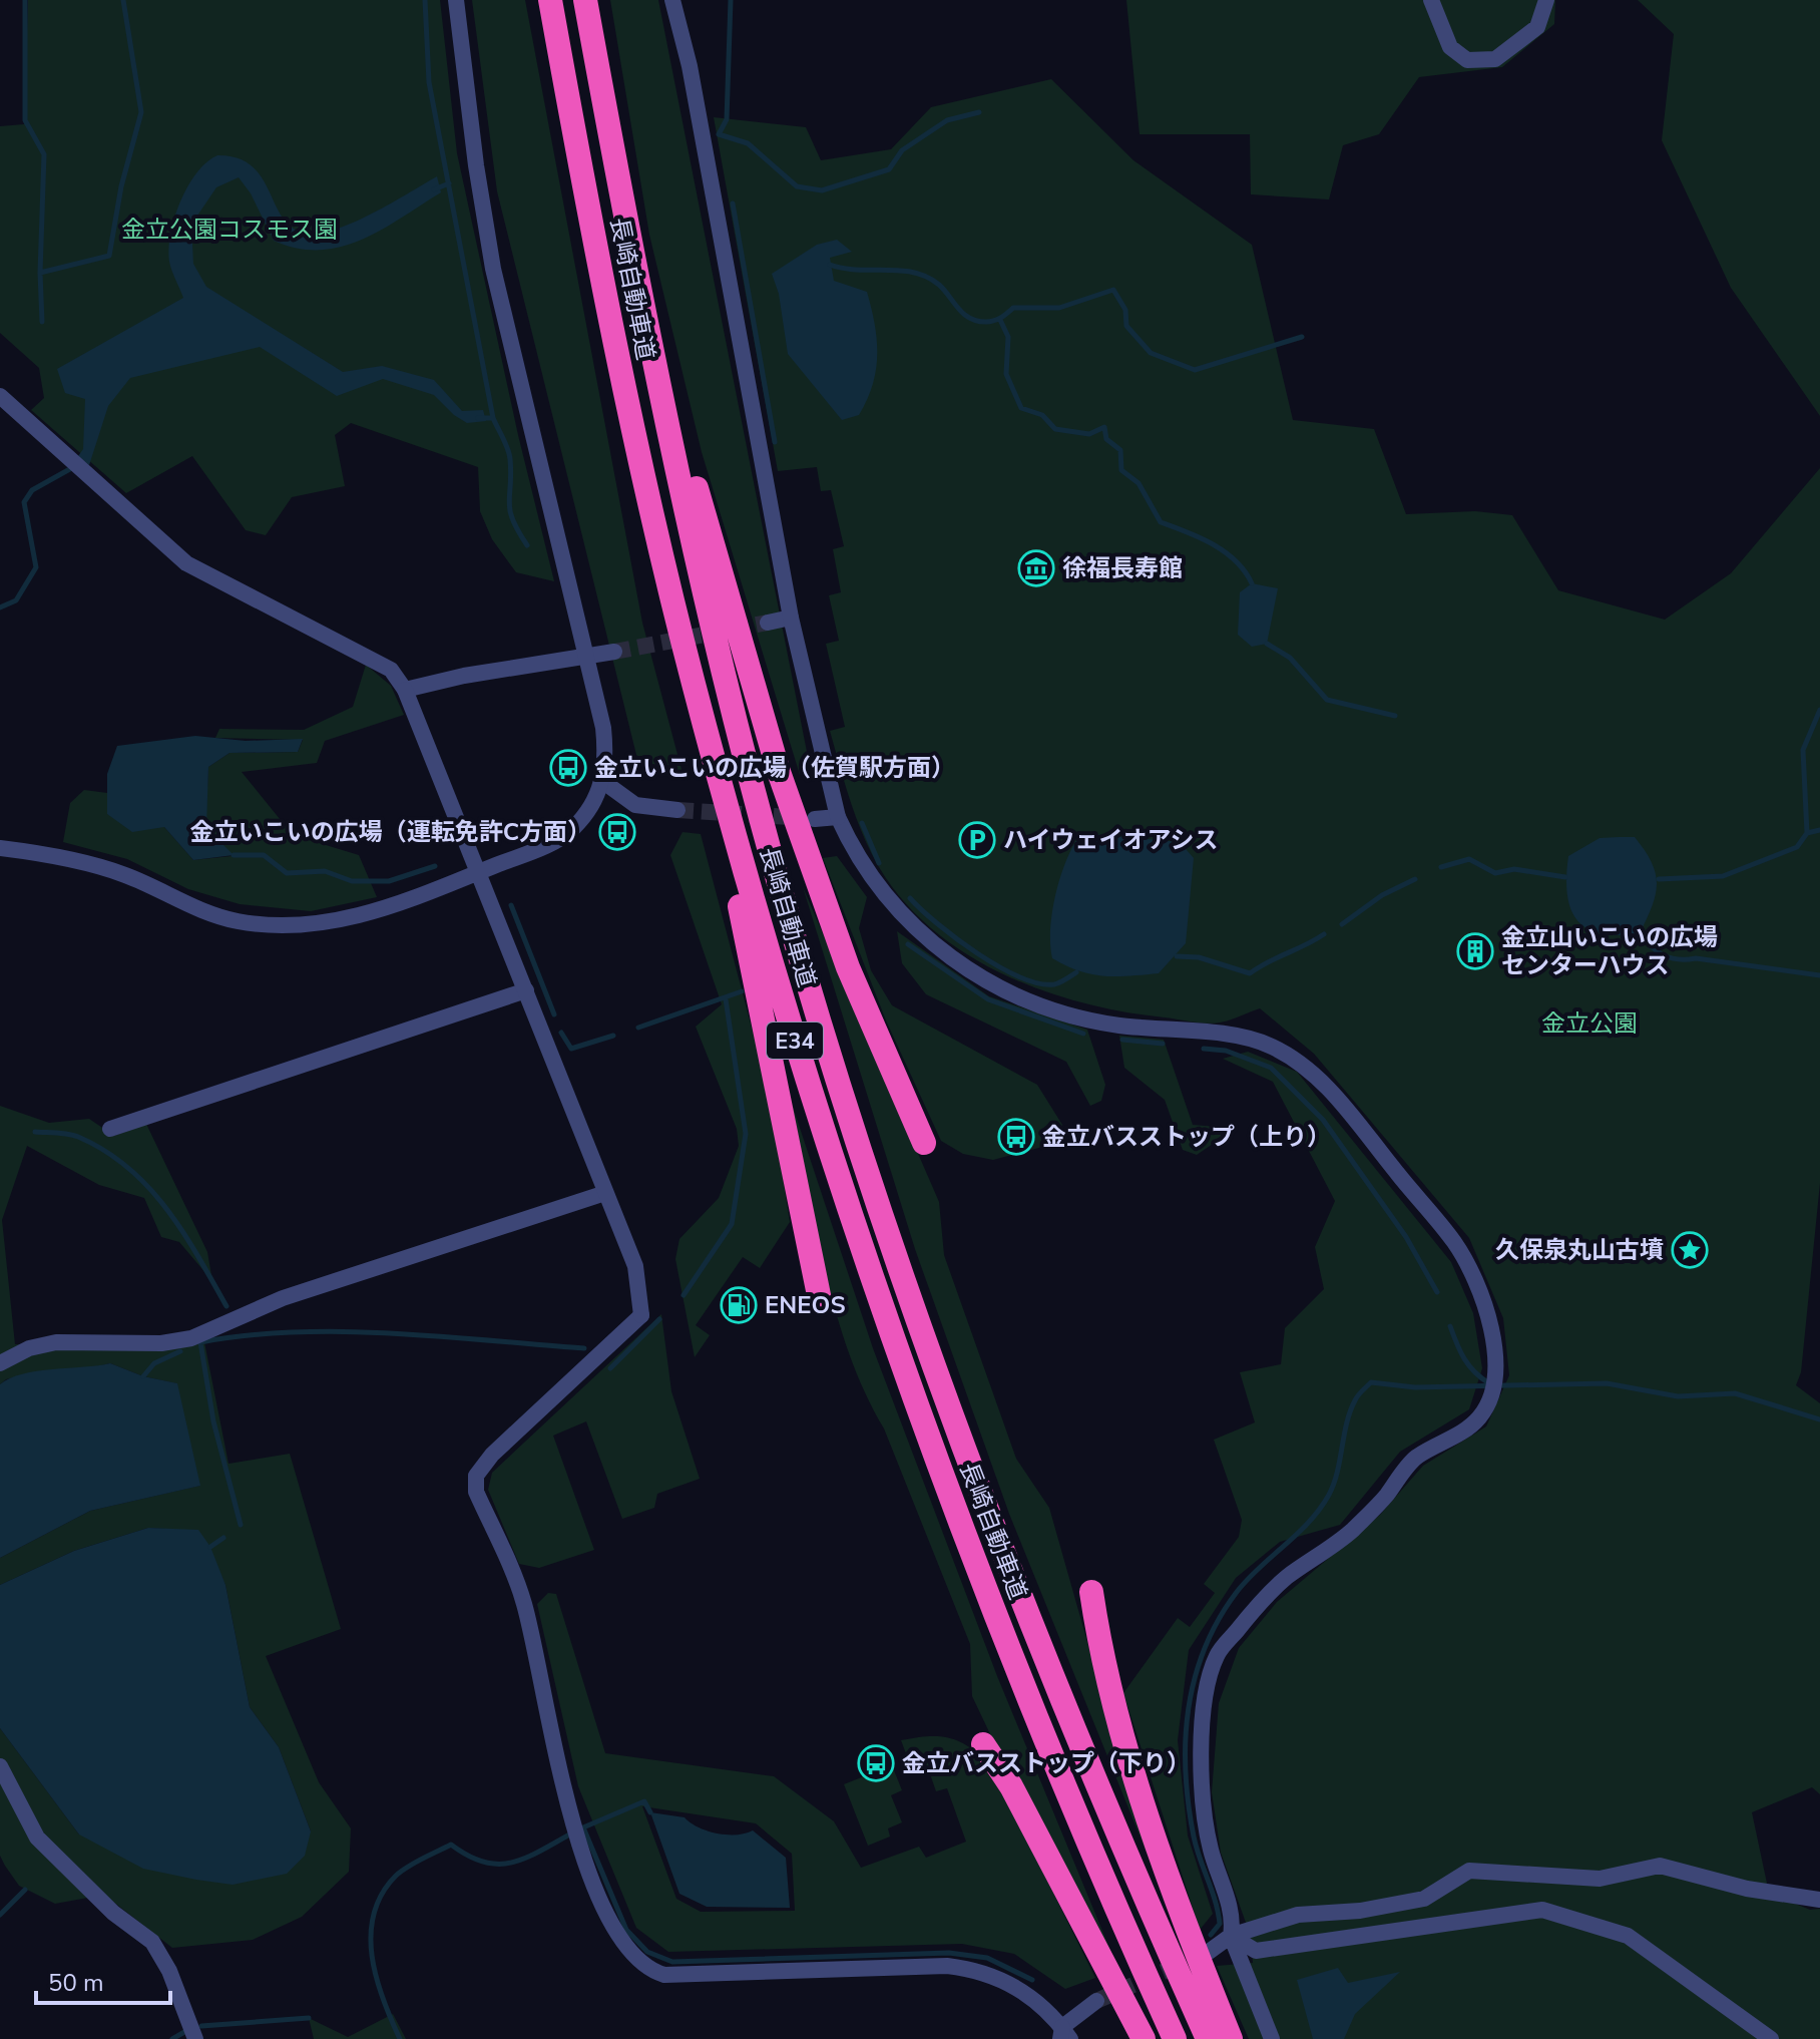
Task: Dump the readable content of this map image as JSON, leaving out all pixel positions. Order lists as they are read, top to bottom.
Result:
{
  "streets": {
    "highway": ["長崎自動車道", "E34"]
  },
  "parks": ["金立公園コスモス園", "金立公園"],
  "places": {
    "museum": ["徐福長寿館"],
    "bus stop": [
      "金立いこいの広場（佐賀駅方面）",
      "金立いこいの広場（運転免許C方面）",
      "金立バスストップ（上り）",
      "金立バスストップ（下り）"
    ],
    "parking": ["ハイウェイオアシス"],
    "building": ["金立山いこいの広場 センターハウス"],
    "place": ["久保泉丸山古墳"],
    "fuel station": ["ENEOS"]
  },
  "scale_bar": "50 m"
}
